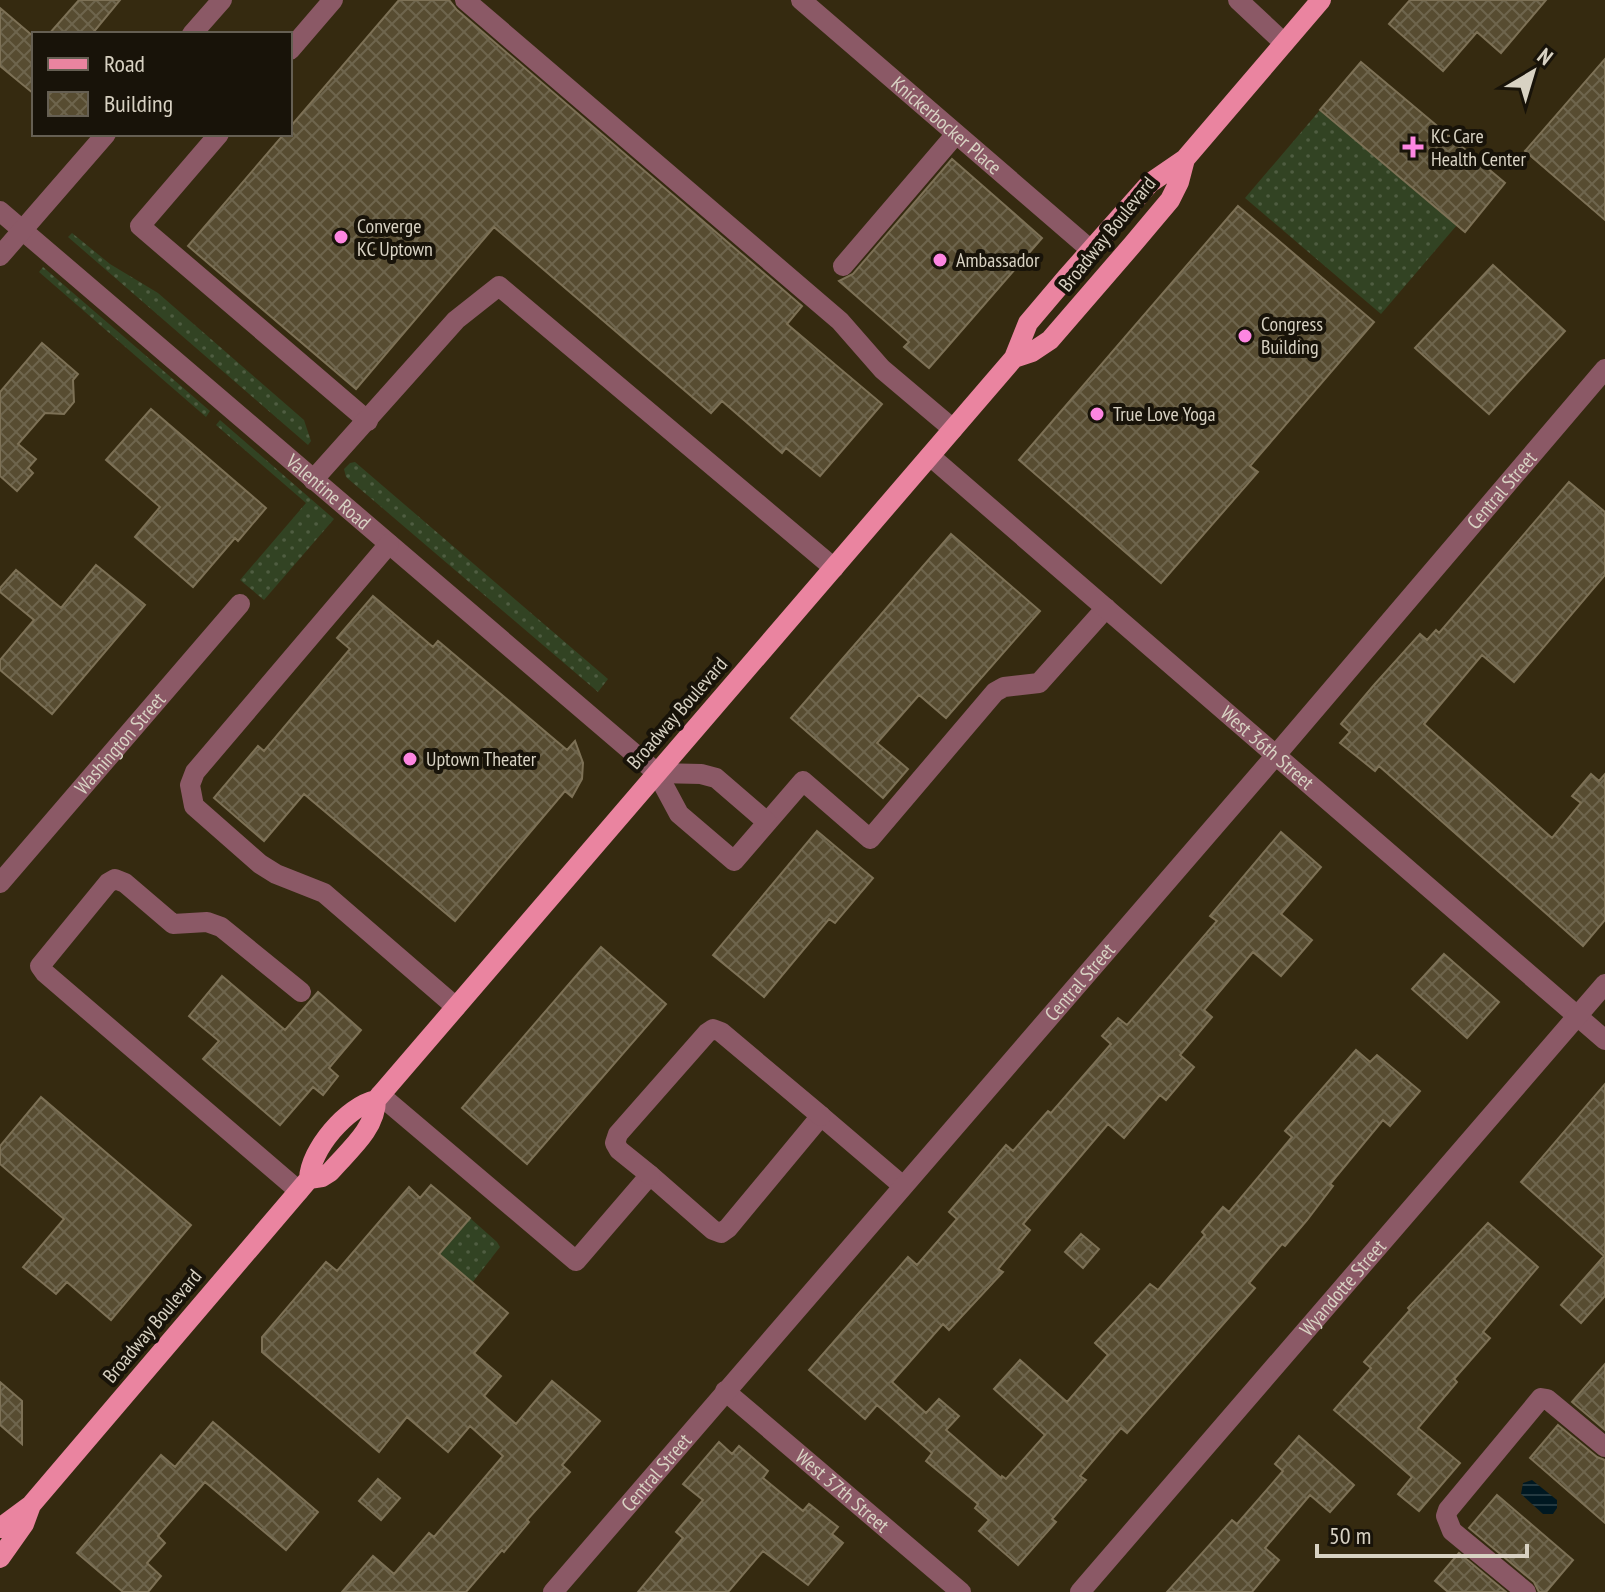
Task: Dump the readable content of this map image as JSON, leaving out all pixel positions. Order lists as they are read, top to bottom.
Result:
{
  "streets": {
    "main road": ["Broadway Boulevard"],
    "street": [
      "Knickerbocker Place",
      "Central Street",
      "Valentine Road",
      "Washington Street",
      "West 36th Street",
      "Wyandotte Street",
      "West 37th Street"
    ]
  },
  "crossings": [
    ["Knickerbocker Place", "Broadway Boulevard"],
    ["Broadway Boulevard", "Valentine Road"],
    ["Broadway Boulevard", "West 36th Street"],
    ["Central Street", "West 36th Street"],
    ["Central Street", "West 37th Street"],
    ["West 36th Street", "Wyandotte Street"]
  ],
  "places": {
    "health": ["KC Care Health Center"],
    "other": [
      "Converge KC Uptown",
      "Ambassador",
      "Congress Building",
      "True Love Yoga",
      "Uptown Theater"
    ]
  },
  "legend": ["Road", "Building"],
  "scale_bar": "50 m",
  "north": "top right"
}
